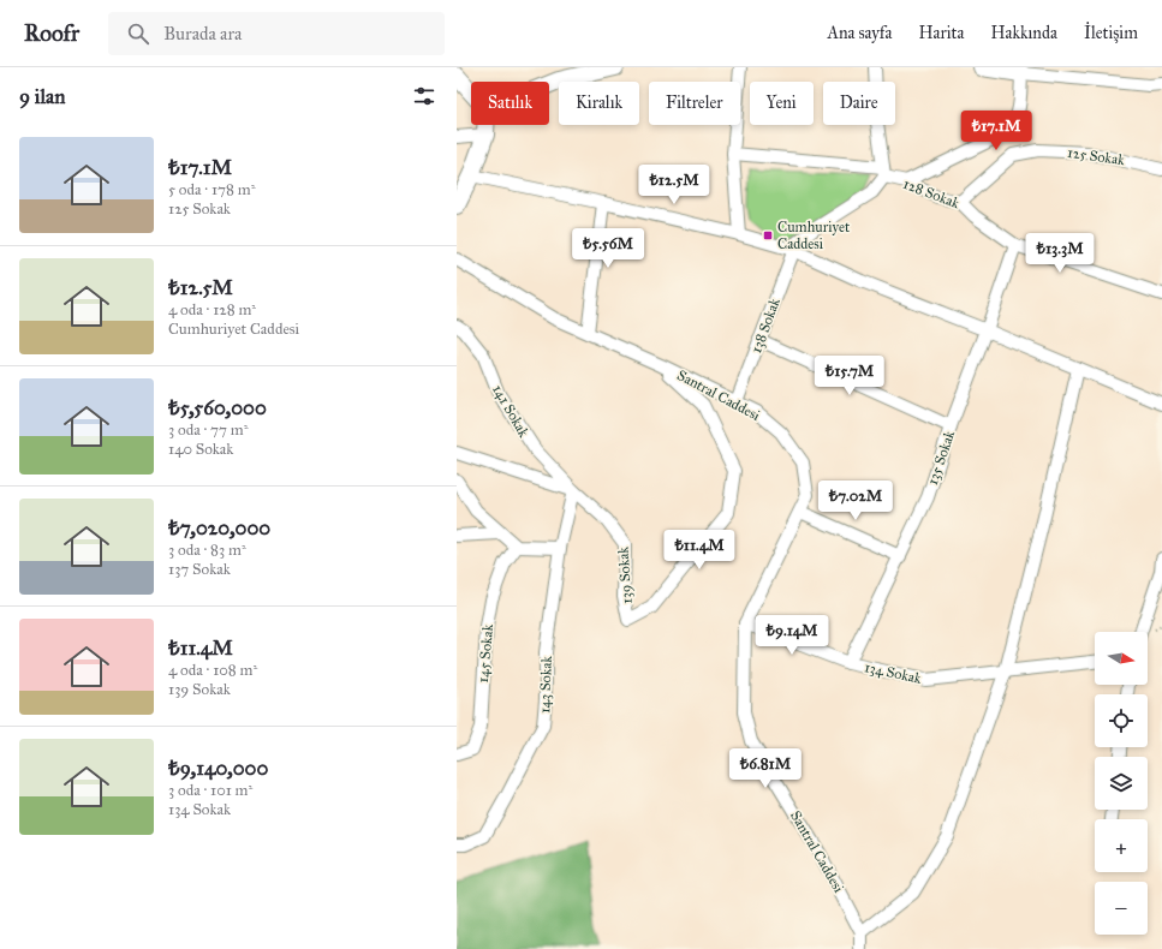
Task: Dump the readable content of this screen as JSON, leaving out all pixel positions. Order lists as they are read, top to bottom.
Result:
{
  "streets": {
    "street": [
      "125 Sokak",
      "128 Sokak",
      "138 Sokak",
      "Santral Caddesi",
      "141 Sokak",
      "135 Sokak",
      "139 Sokak",
      "145 Sokak",
      "134 Sokak",
      "143 Sokak"
    ]
  },
  "crossings": [
    ["125 Sokak", "128 Sokak"],
    ["128 Sokak", "138 Sokak"],
    ["128 Sokak", "135 Sokak"],
    ["138 Sokak", "Santral Caddesi"],
    ["Santral Caddesi", "139 Sokak"],
    ["Santral Caddesi", "134 Sokak"],
    ["141 Sokak", "139 Sokak"],
    ["141 Sokak", "143 Sokak"],
    ["135 Sokak", "134 Sokak"],
    ["139 Sokak", "143 Sokak"]
  ],
  "places": {
    "transit": ["Cumhuriyet Caddesi"]
  },
  "north": "right",
  "page": {
    "header": "Roofr",
    "search": "Burada ara",
    "nav": [
      "Ana sayfa",
      "Harita",
      "Hakkında",
      "İletişim"
    ],
    "heading": "9 ilan",
    "chip": [
      "Satılık",
      "Kiralık",
      "Filtreler",
      "Yeni",
      "Daire"
    ],
    "price": [
      "₺17.1M",
      "₺12.5M",
      "₺5.56M",
      "₺13.3M",
      "₺15.7M",
      "₺7.02M",
      "₺11.4M",
      "₺9.14M",
      "₺6.81M"
    ],
    "list": [
      {
        "name": "₺17.1M",
        "note": "5 oda · 178 m² · 125 Sokak"
      },
      {
        "name": "₺12.5M",
        "note": "4 oda · 128 m² · Cumhuriyet Caddesi"
      },
      {
        "name": "₺5,560,000",
        "note": "3 oda · 77 m² · 140 Sokak"
      },
      {
        "name": "₺7,020,000",
        "note": "3 oda · 83 m² · 137 Sokak"
      },
      {
        "name": "₺11.4M",
        "note": "4 oda · 108 m² · 139 Sokak"
      },
      {
        "name": "₺9,140,000",
        "note": "3 oda · 101 m² · 134 Sokak"
      }
    ],
    "map_buttons": ["+", "−"]
  }
}
